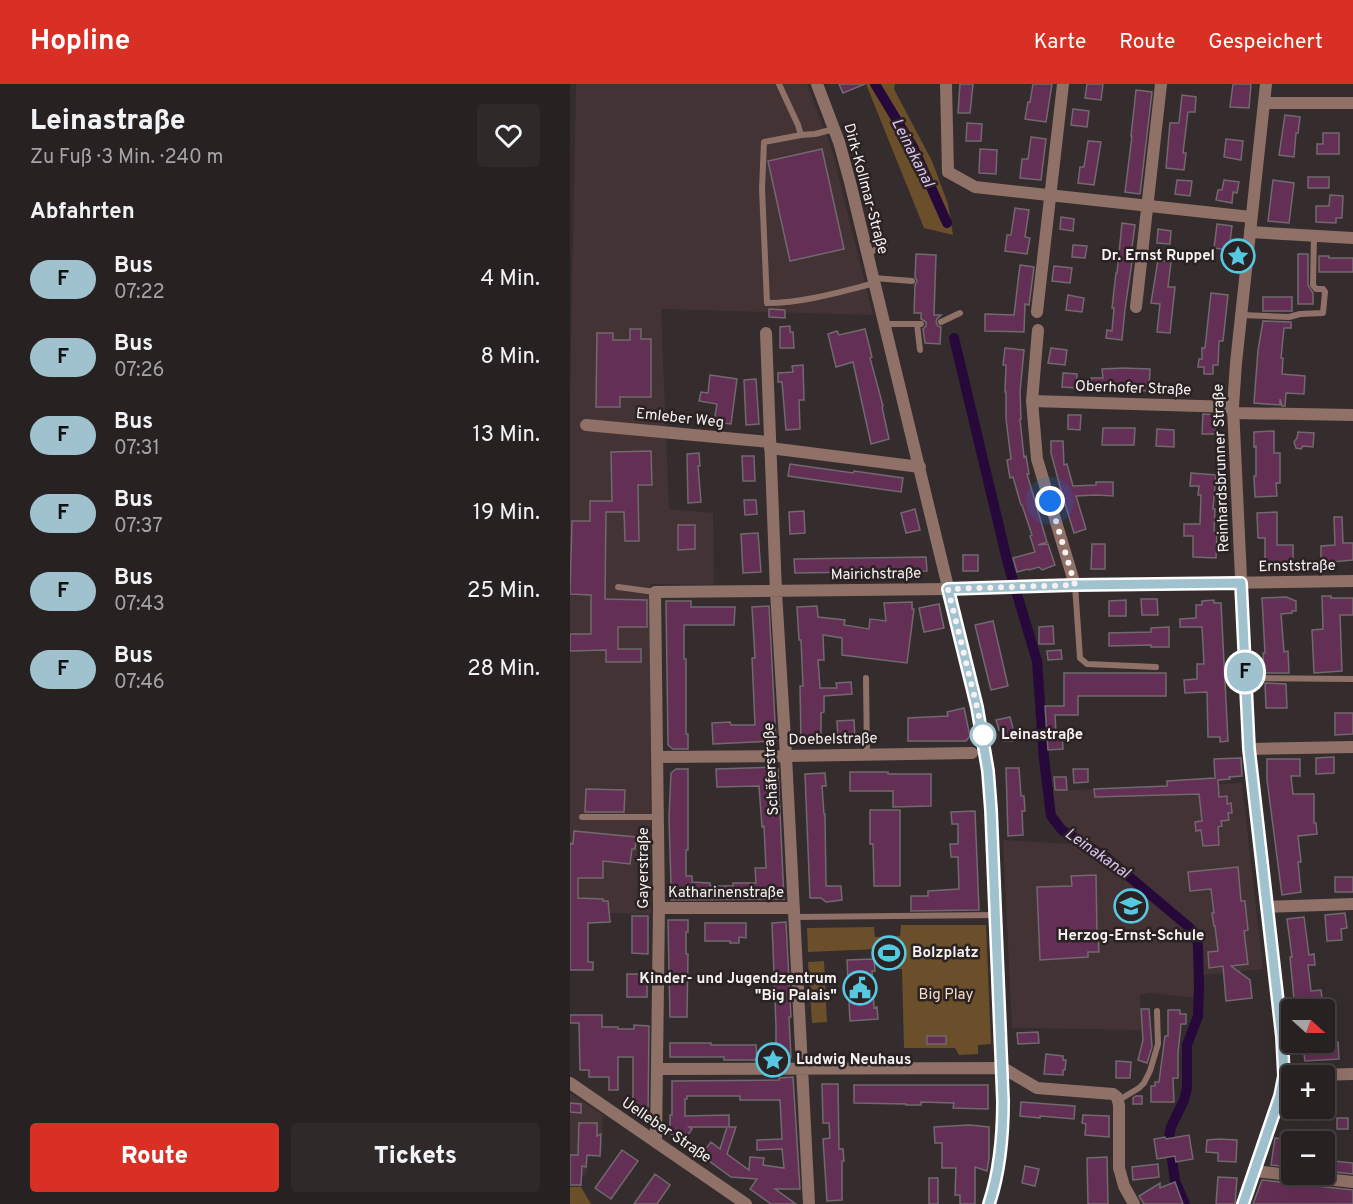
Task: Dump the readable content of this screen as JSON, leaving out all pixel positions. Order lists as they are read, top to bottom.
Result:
{
  "streets": {
    "street": [
      "Dirk-Kollmar-Straße",
      "Oberhofer Straße",
      "Emleber Weg",
      "Reinhardsbrunner Straße",
      "Ernststraße",
      "Mairichstraße",
      "Doebelstraße",
      "Schäferstraße",
      "Gayerstraße",
      "Katharinenstraße",
      "Uelleber Straße"
    ]
  },
  "crossings": [
    ["Oberhofer Straße", "Reinhardsbrunner Straße"],
    ["Emleber Weg", "Schäferstraße"],
    ["Reinhardsbrunner Straße", "Ernststraße"],
    ["Reinhardsbrunner Straße", "Mairichstraße"],
    ["Ernststraße", "Mairichstraße"],
    ["Mairichstraße", "Schäferstraße"],
    ["Mairichstraße", "Gayerstraße"],
    ["Doebelstraße", "Schäferstraße"],
    ["Doebelstraße", "Gayerstraße"],
    ["Schäferstraße", "Katharinenstraße"],
    ["Gayerstraße", "Katharinenstraße"],
    ["Gayerstraße", "Uelleber Straße"]
  ],
  "water": ["Leinakanal"],
  "parks": ["Big Play"],
  "places": {
    "place": ["Dr. Ernst Ruppel", "Ludwig Neuhaus"],
    "other": ["Leinastraße"],
    "school or university": ["Herzog-Ernst-Schule"],
    "sports": ["Bolzplatz"],
    "public building": ["Kinder- und Jugendzentrum \"Big Palais\""]
  },
  "lines": ["bus line F"],
  "north": "right",
  "page": {
    "header": "Hopline",
    "nav": ["Karte", "Route", "Gespeichert"],
    "heading": [
      ["Leinastraße", "Zu Fuß · 3 Min. · 240 m"],
      "Abfahrten"
    ],
    "on_map": "F",
    "list": [
      {
        "mark": "F",
        "name": "Bus",
        "note": "07:22",
        "value": "4 Min."
      },
      {
        "mark": "F",
        "name": "Bus",
        "note": "07:26",
        "value": "8 Min."
      },
      {
        "mark": "F",
        "name": "Bus",
        "note": "07:31",
        "value": "13 Min."
      },
      {
        "mark": "F",
        "name": "Bus",
        "note": "07:37",
        "value": "19 Min."
      },
      {
        "mark": "F",
        "name": "Bus",
        "note": "07:43",
        "value": "25 Min."
      },
      {
        "mark": "F",
        "name": "Bus",
        "note": "07:46",
        "value": "28 Min."
      }
    ],
    "map_buttons": ["+", "−"],
    "buttons": ["Route", "Tickets"]
  }
}
